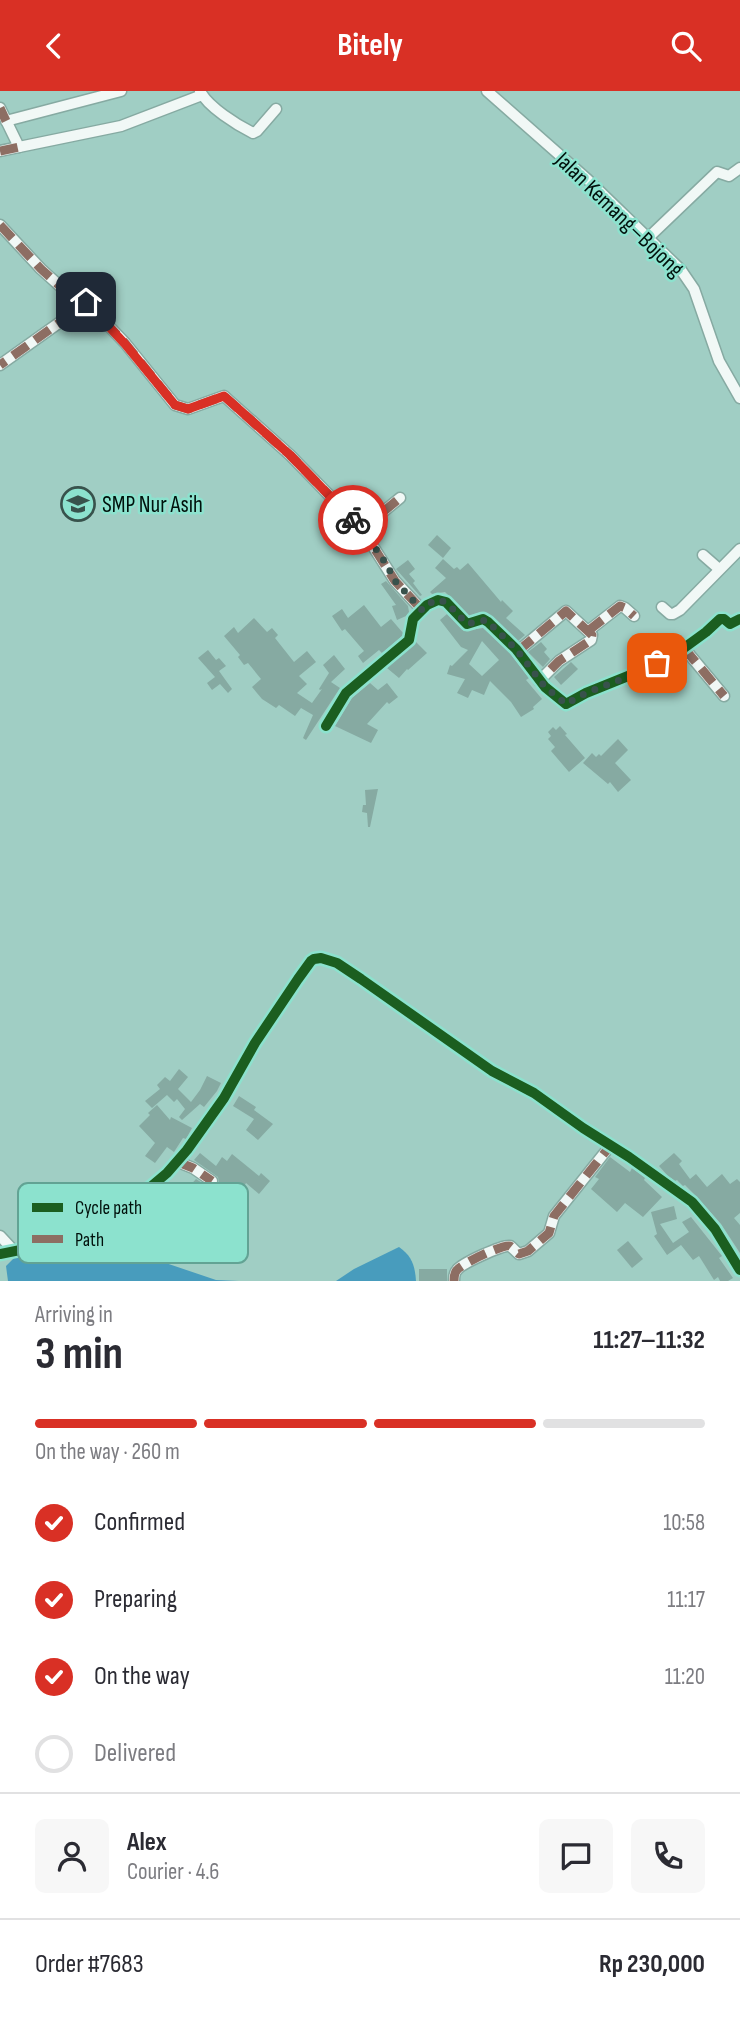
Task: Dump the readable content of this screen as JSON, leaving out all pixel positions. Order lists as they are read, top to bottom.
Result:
{
  "streets": {
    "street": ["Jalan Kemang–Bojong"]
  },
  "places": {
    "school or university": ["SMP Nur Asih"]
  },
  "legend": ["Cycle path", "Path"],
  "page": {
    "header": "Bitely",
    "heading": ["3 min", "Arriving in", "11:27–11:32"],
    "panel": [
      "Alex",
      "Courier · 4.6",
      "Order #7683",
      "Rp 230,000"
    ],
    "bar": "On the way · 260 m",
    "list": [
      ["Confirmed", "10:58"],
      ["Preparing", "11:17"],
      ["On the way", "11:20"],
      "Delivered"
    ]
  }
}
